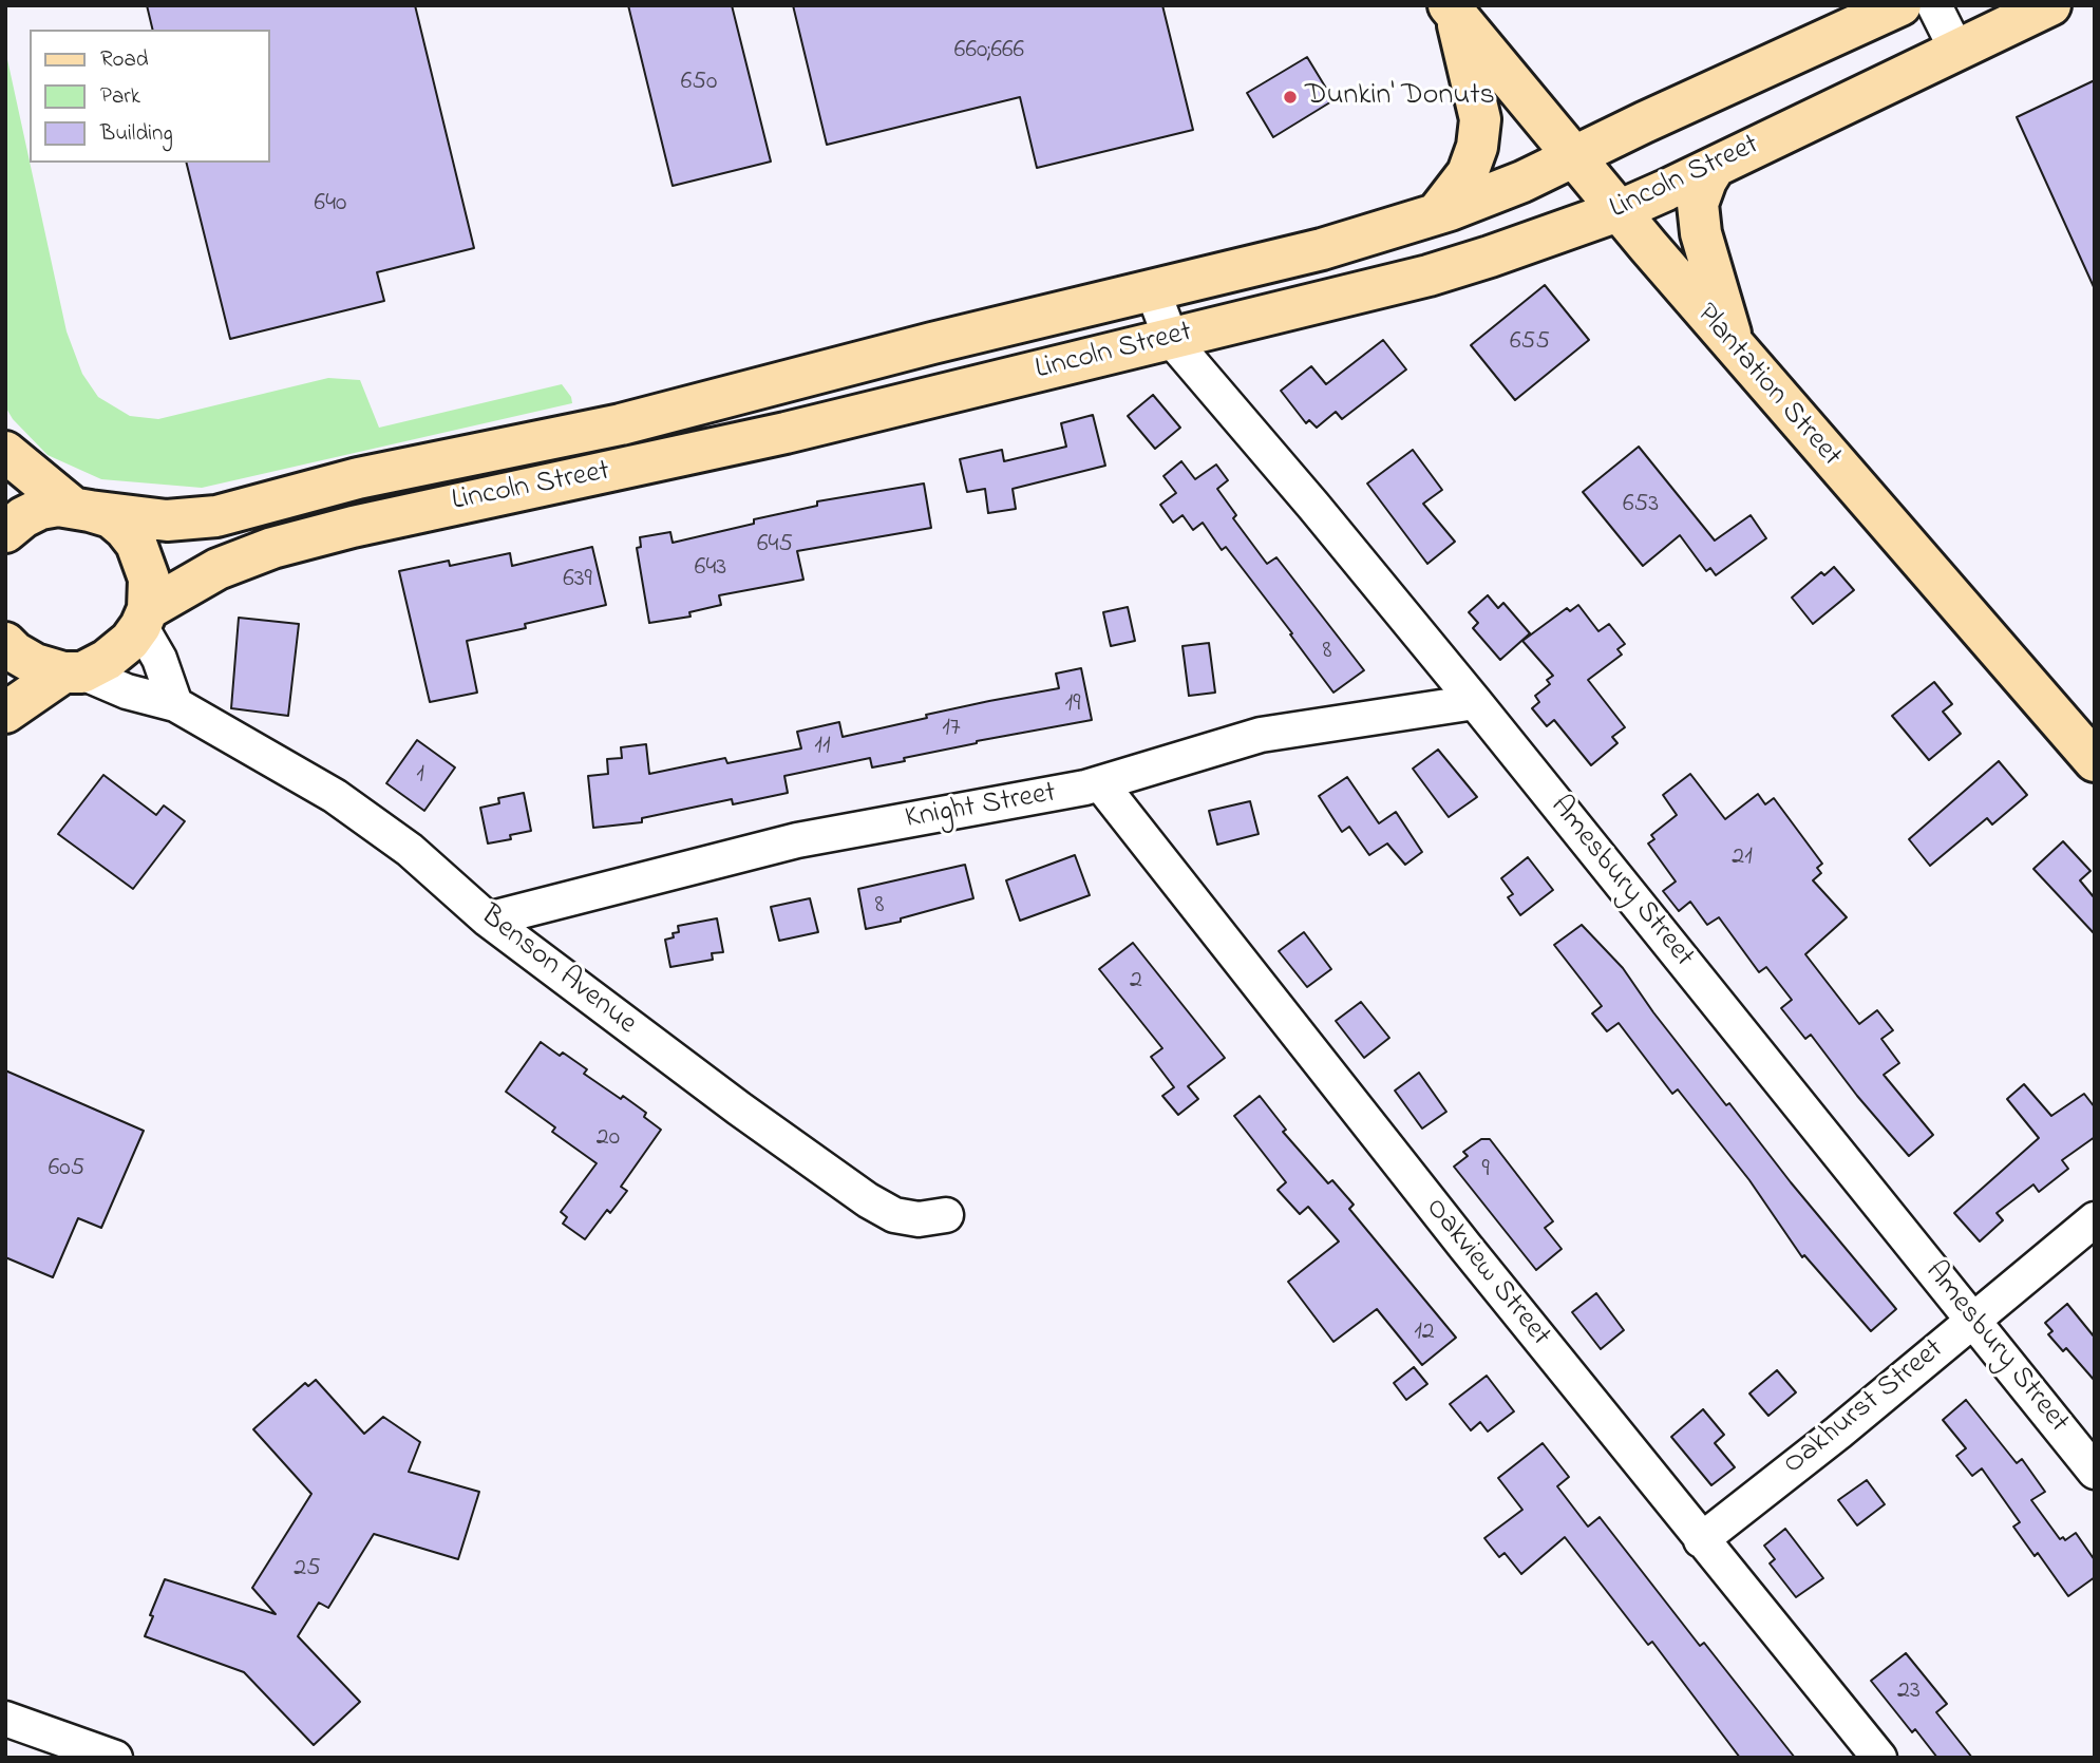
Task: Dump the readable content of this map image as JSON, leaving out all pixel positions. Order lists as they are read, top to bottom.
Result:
{
  "streets": {
    "main road": ["Lincoln Street", "Plantation Street"],
    "street": [
      "Knight Street",
      "Amesbury Street",
      "Benson Avenue",
      "Oakview Street",
      "Oakhurst Street"
    ]
  },
  "crossings": [
    ["Lincoln Street", "Plantation Street"],
    ["Lincoln Street", "Amesbury Street"],
    ["Lincoln Street", "Benson Avenue"],
    ["Knight Street", "Amesbury Street"],
    ["Knight Street", "Benson Avenue"],
    ["Knight Street", "Oakview Street"],
    ["Amesbury Street", "Oakhurst Street"],
    ["Oakview Street", "Oakhurst Street"]
  ],
  "places": ["Dunkin' Donuts"],
  "house_numbers": [
    "660;666",
    "650",
    "640",
    "655",
    "653",
    "645",
    "643",
    "639",
    "8",
    "19",
    "17",
    "11",
    "1",
    "21",
    "8",
    "2",
    "20",
    "605",
    "9",
    "12",
    "25",
    "23"
  ],
  "legend": ["Road", "Park", "Building"]
}
